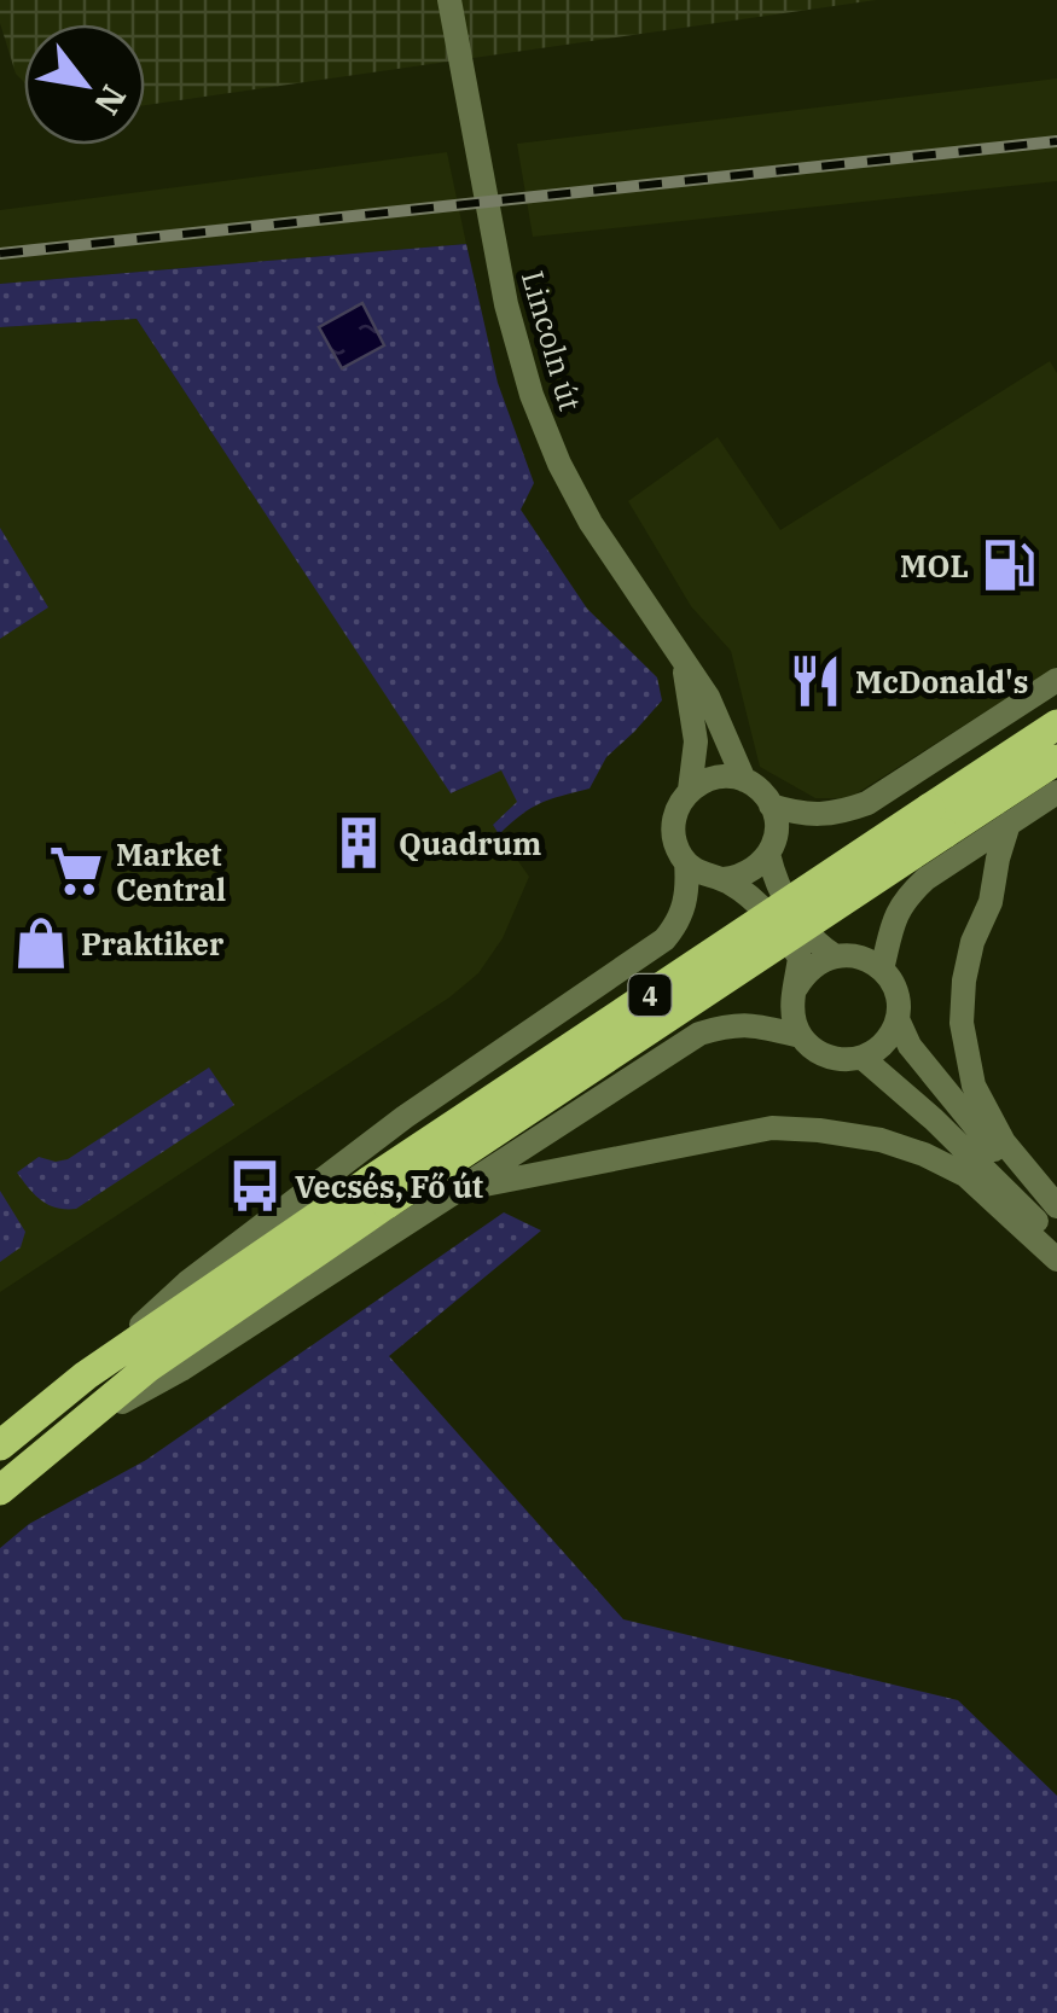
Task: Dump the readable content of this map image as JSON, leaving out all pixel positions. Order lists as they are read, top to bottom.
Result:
{
  "streets": {
    "main road": ["4"],
    "street": ["Lincoln út"]
  },
  "places": {
    "fuel station": ["MOL"],
    "restaurant": ["McDonald's"],
    "building": ["Quadrum"],
    "supermarket": ["Market Central"],
    "shop": ["Praktiker"],
    "bus stop": ["Vecsés, Fő út"]
  },
  "north": "bottom right"
}
